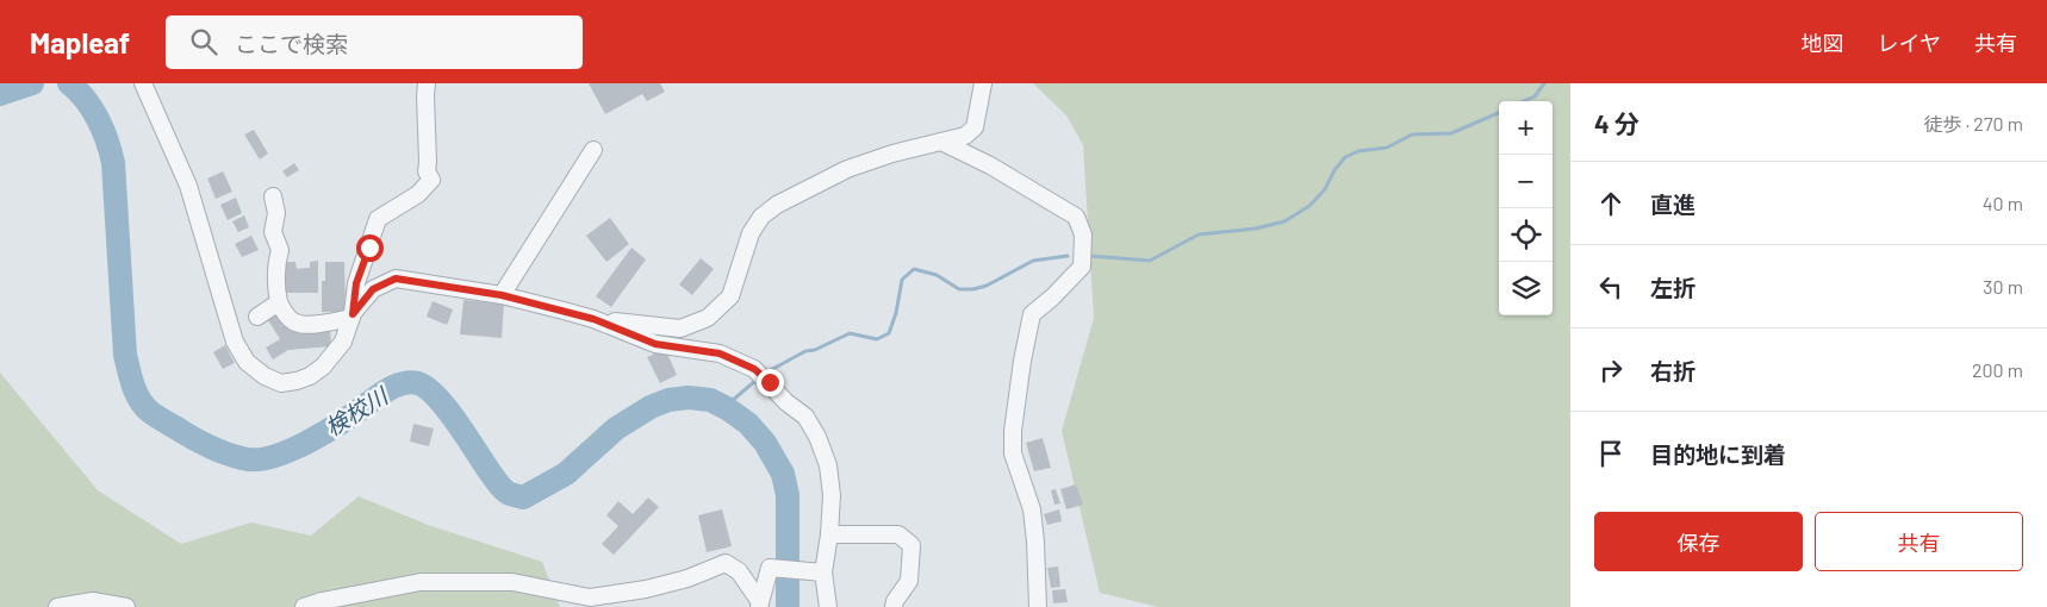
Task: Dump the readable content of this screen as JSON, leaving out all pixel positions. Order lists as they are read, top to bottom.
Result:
{
  "water": ["検校川"],
  "page": {
    "header": "Mapleaf",
    "search": "ここで検索",
    "nav": ["地図", "レイヤ", "共有"],
    "heading": ["4 分", "徒歩 · 270 m"],
    "map_buttons": ["+", "−"],
    "list": [
      ["直進", "40 m"],
      ["左折", "30 m"],
      ["右折", "200 m"],
      "目的地に到着"
    ],
    "buttons": ["保存", "共有"]
  }
}
